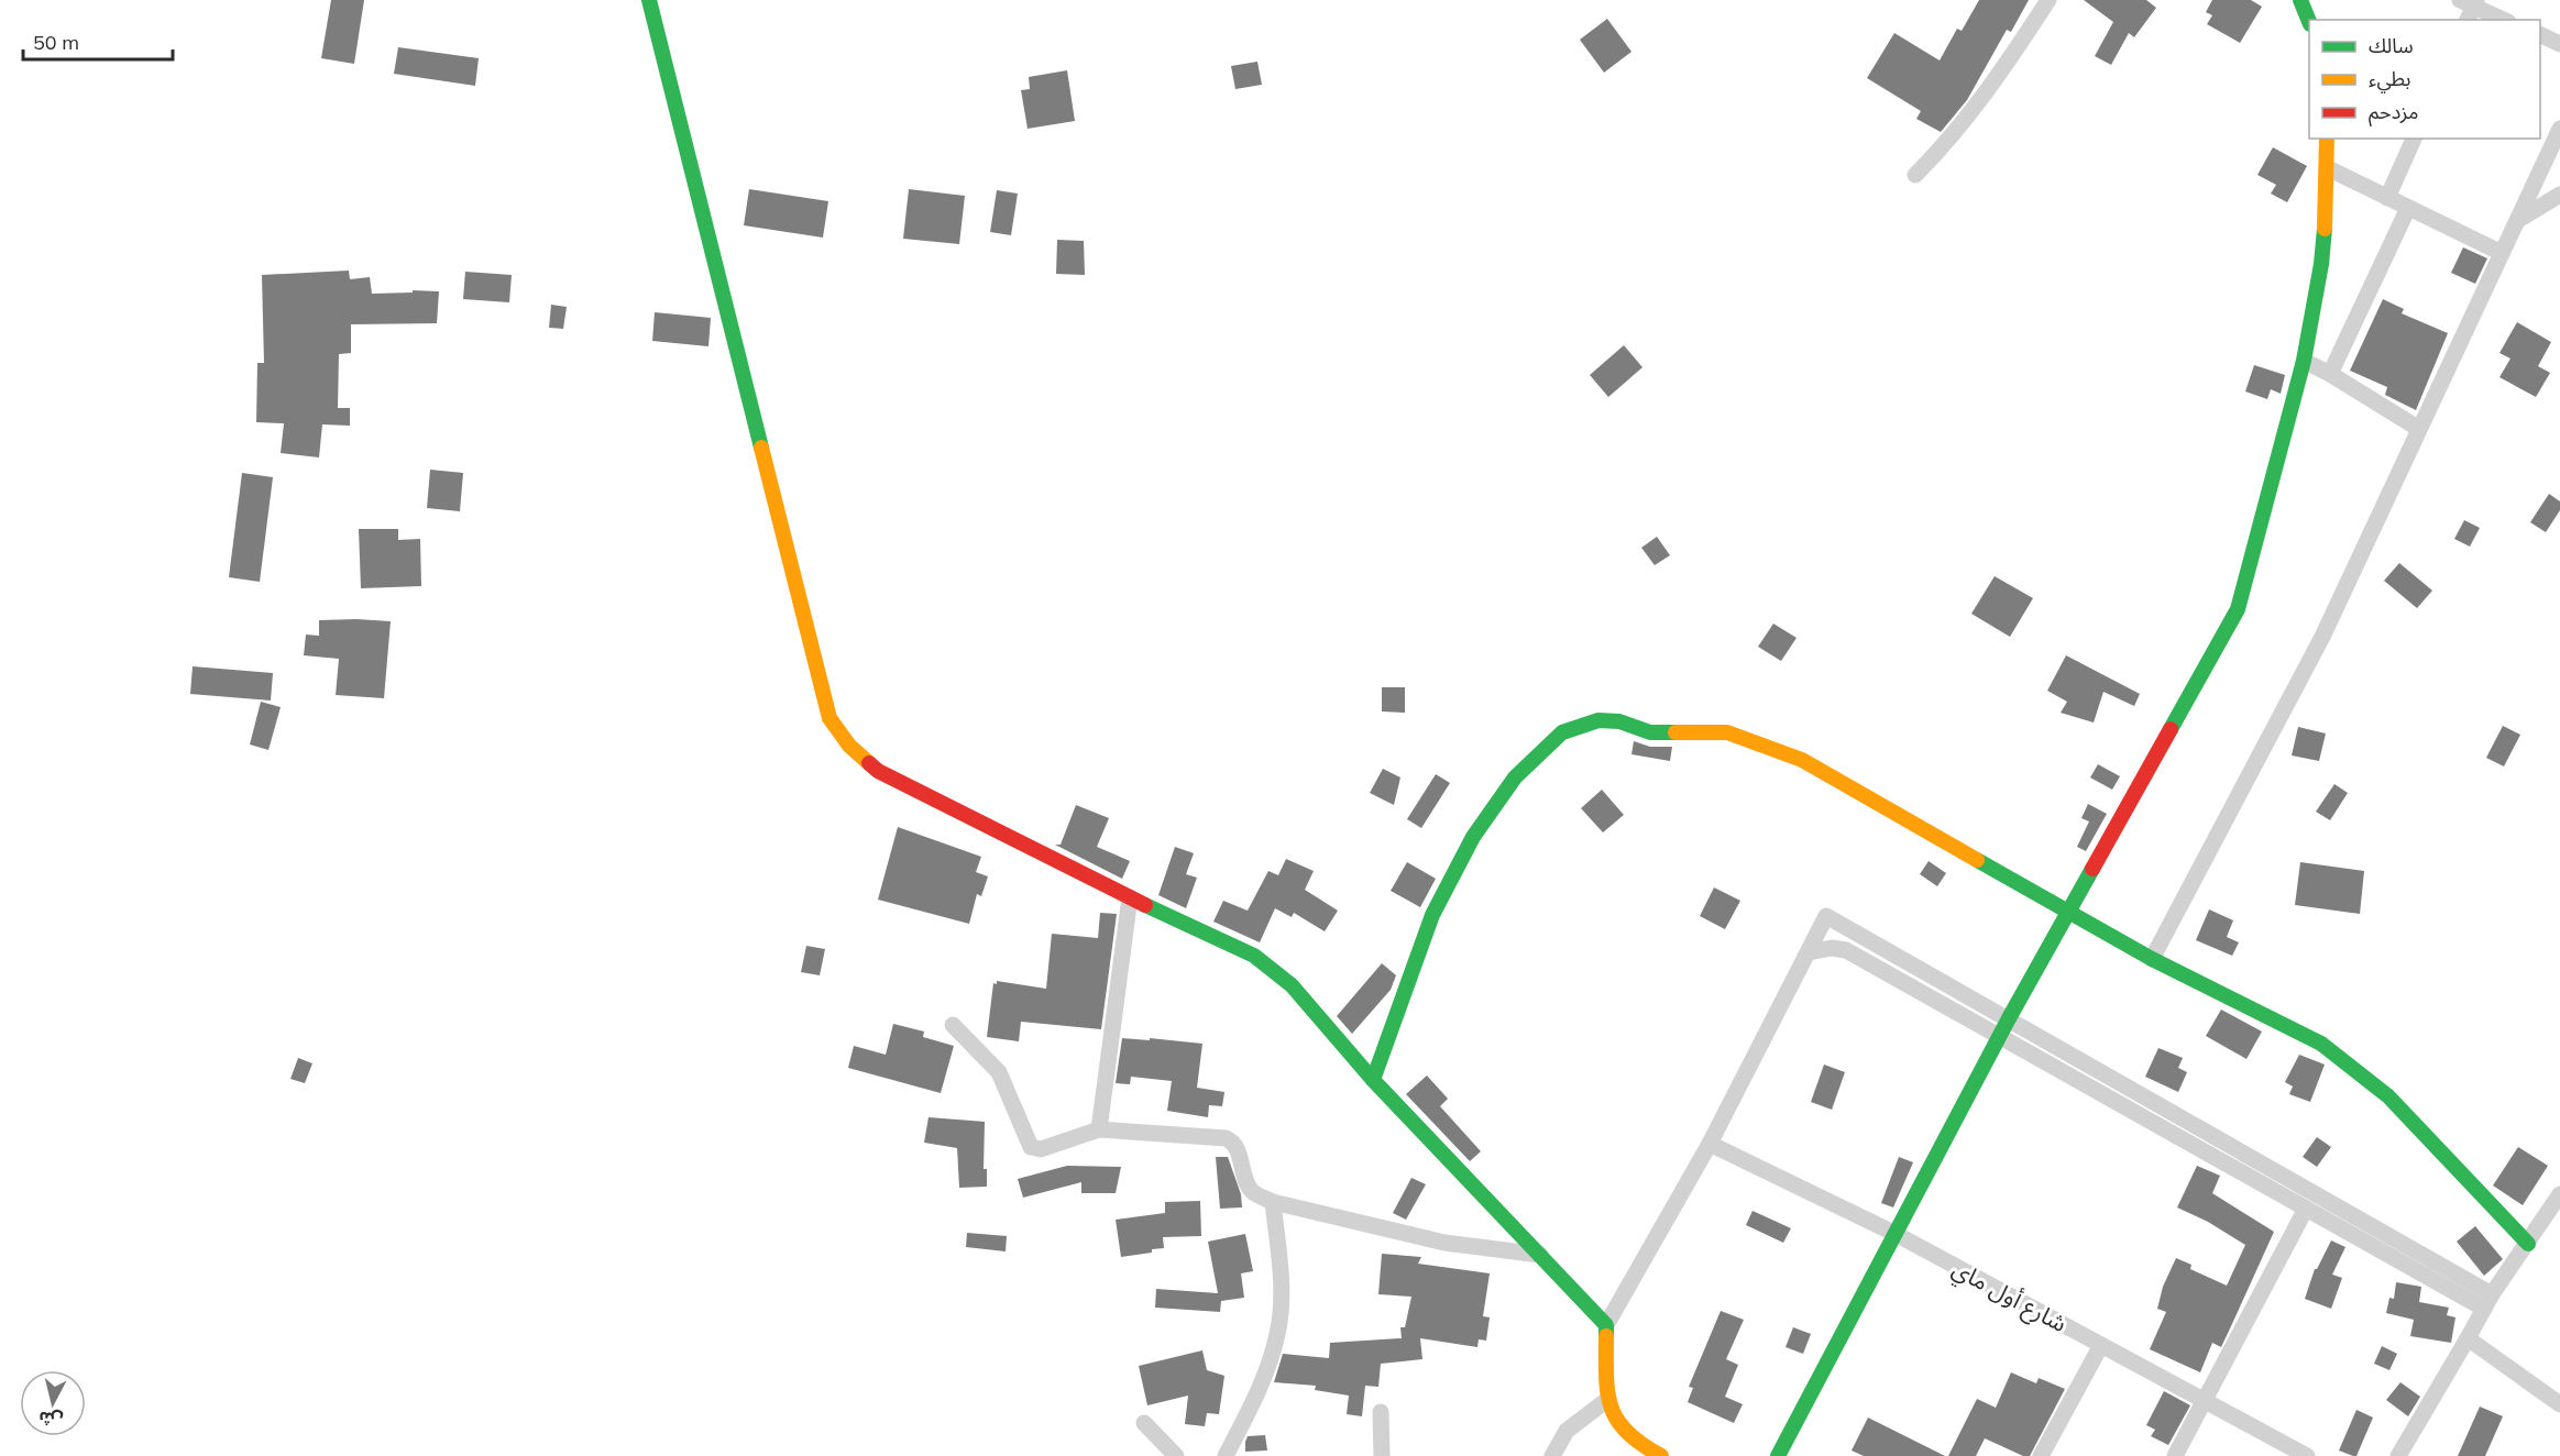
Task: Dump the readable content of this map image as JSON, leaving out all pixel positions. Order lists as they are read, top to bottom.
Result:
{
  "streets": {
    "street": ["شارع أول ماي"]
  },
  "legend": ["سالك", "بطيء", "مزدحم"],
  "scale_bar": "50 m",
  "north": "bottom"
}
